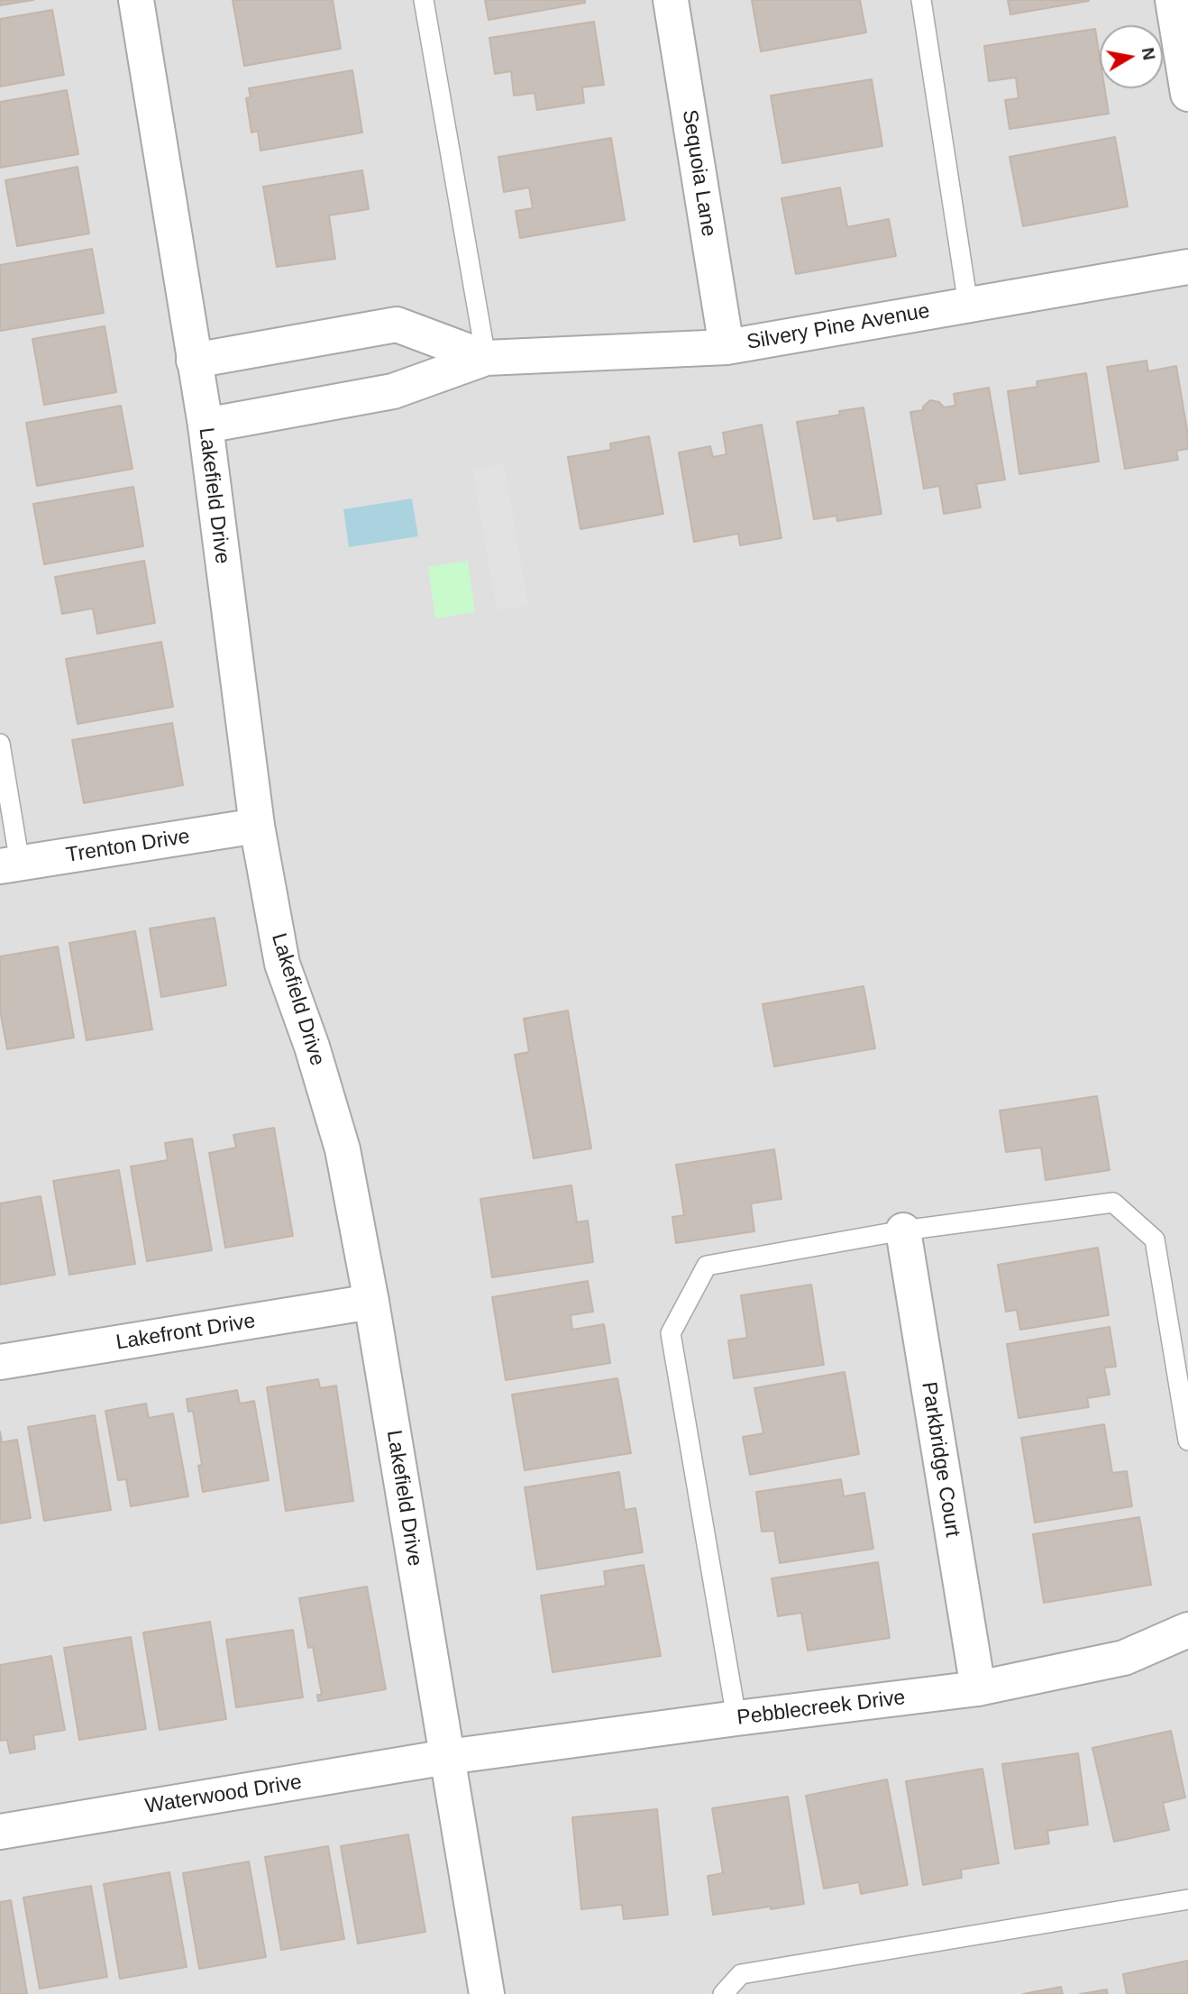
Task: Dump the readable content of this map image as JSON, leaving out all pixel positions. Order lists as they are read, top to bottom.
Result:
{
  "streets": {
    "street": [
      "Sequoia Lane",
      "Silvery Pine Avenue",
      "Lakefield Drive",
      "Trenton Drive",
      "Lakefront Drive",
      "Parkbridge Court",
      "Pebblecreek Drive",
      "Waterwood Drive"
    ]
  },
  "crossings": [
    ["Sequoia Lane", "Silvery Pine Avenue"],
    ["Silvery Pine Avenue", "Lakefield Drive"],
    ["Lakefield Drive", "Trenton Drive"],
    ["Lakefield Drive", "Lakefront Drive"],
    ["Lakefield Drive", "Pebblecreek Drive"],
    ["Lakefield Drive", "Waterwood Drive"],
    ["Parkbridge Court", "Pebblecreek Drive"],
    ["Pebblecreek Drive", "Waterwood Drive"]
  ],
  "north": "right"
}
